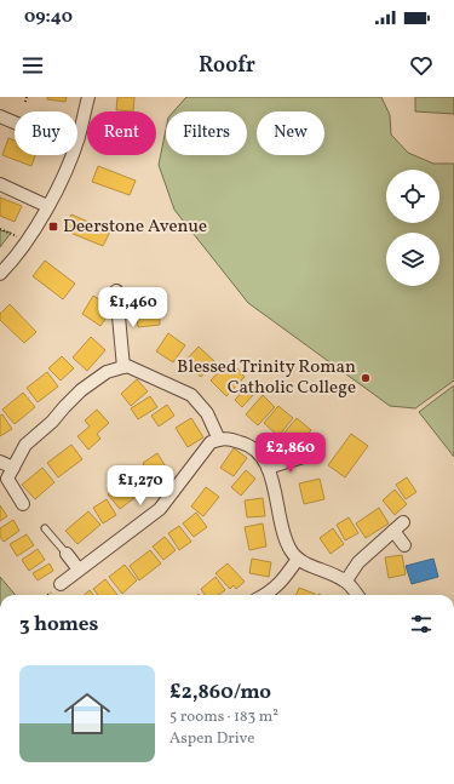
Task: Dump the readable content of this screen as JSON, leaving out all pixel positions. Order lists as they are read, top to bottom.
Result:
{
  "places": {
    "transit": ["Deerstone Avenue"],
    "other": ["Blessed Trinity Roman Catholic College"]
  },
  "page": {
    "status": "09:40",
    "header": "Roofr",
    "chip": [
      "Buy",
      "Rent",
      "Filters",
      "New"
    ],
    "price": ["£1,460", "£2,860", "£1,270"],
    "heading": "3 homes",
    "list": [
      {
        "name": "£2,860/mo",
        "note": "5 rooms · 183 m² · Aspen Drive"
      }
    ]
  }
}
